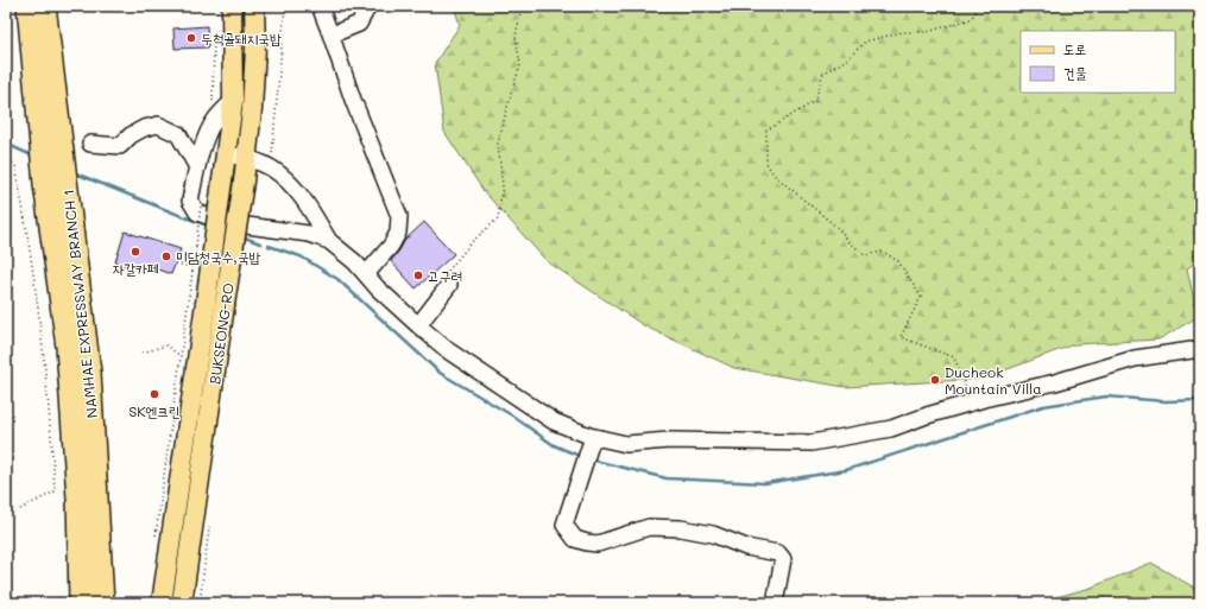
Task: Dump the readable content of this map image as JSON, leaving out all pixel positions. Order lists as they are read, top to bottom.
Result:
{
  "streets": {
    "highway": ["NAMHAE EXPRESSWAY BRANCH 1"],
    "main road": ["BUKSEONG-RO"]
  },
  "places": [
    "두척골돼지국밥",
    "자갈카페",
    "미담청국수,국밥",
    "고구려",
    "Ducheok Mountain Villa",
    "SK엔크린"
  ],
  "legend": ["도로", "건물"]
}
